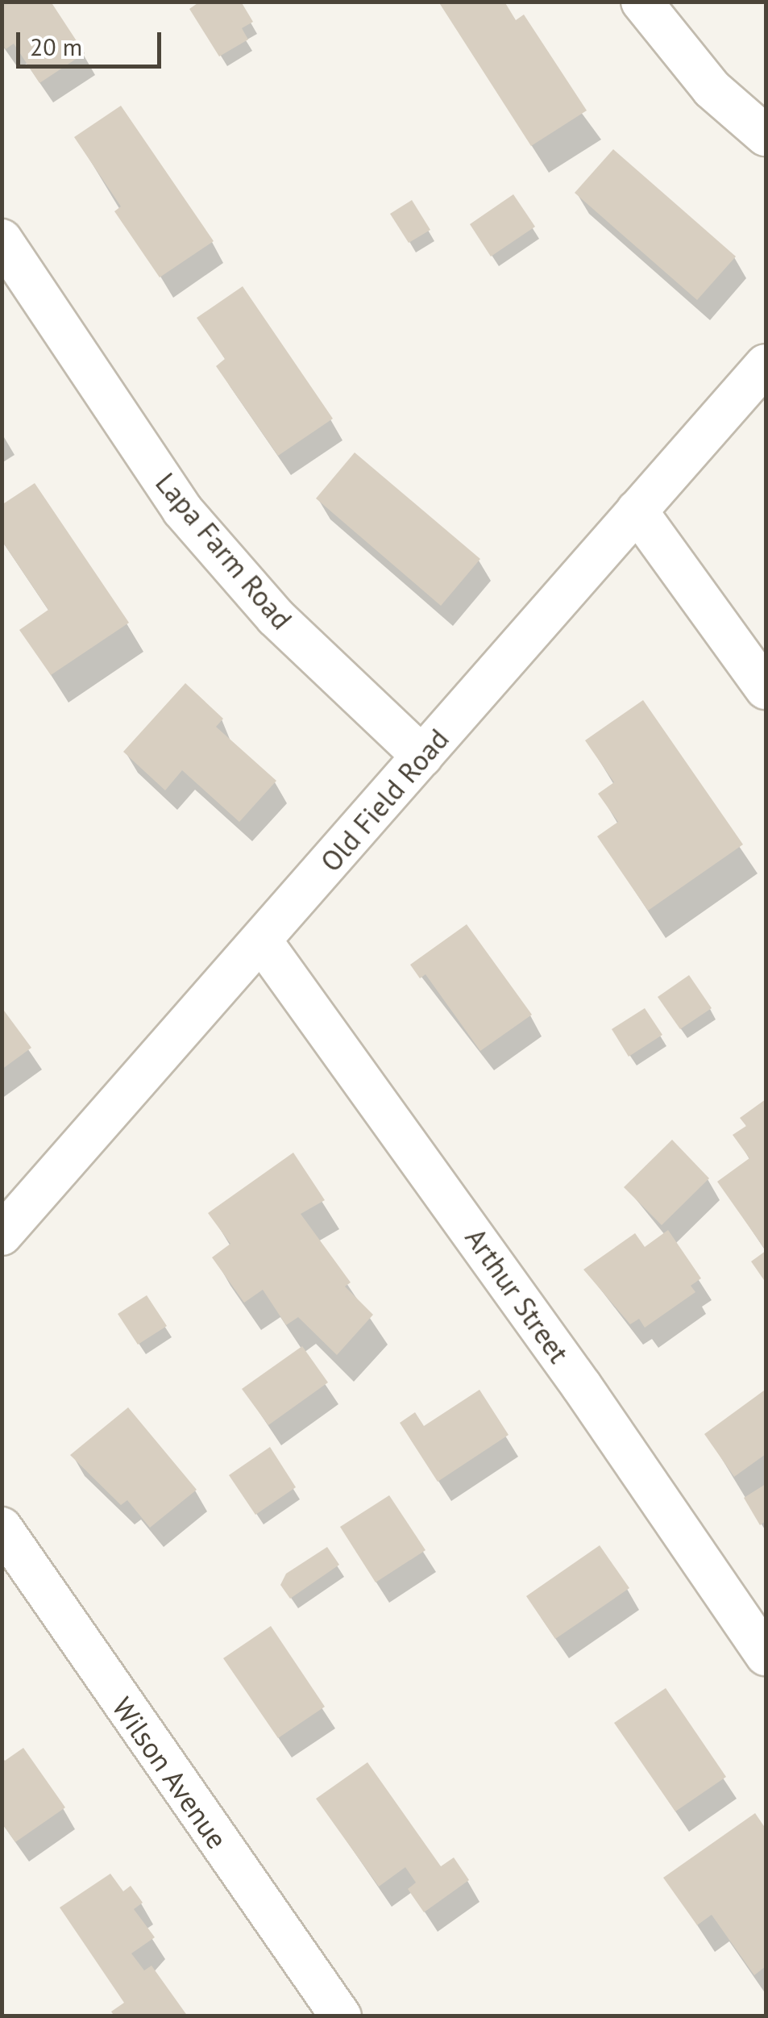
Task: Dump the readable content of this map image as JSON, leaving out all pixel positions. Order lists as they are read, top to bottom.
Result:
{
  "streets": {
    "street": [
      "Lapa Farm Road",
      "Old Field Road",
      "Arthur Street",
      "Wilson Avenue"
    ]
  },
  "crossings": [
    ["Lapa Farm Road", "Old Field Road"],
    ["Old Field Road", "Arthur Street"]
  ],
  "scale_bar": "20 m"
}
